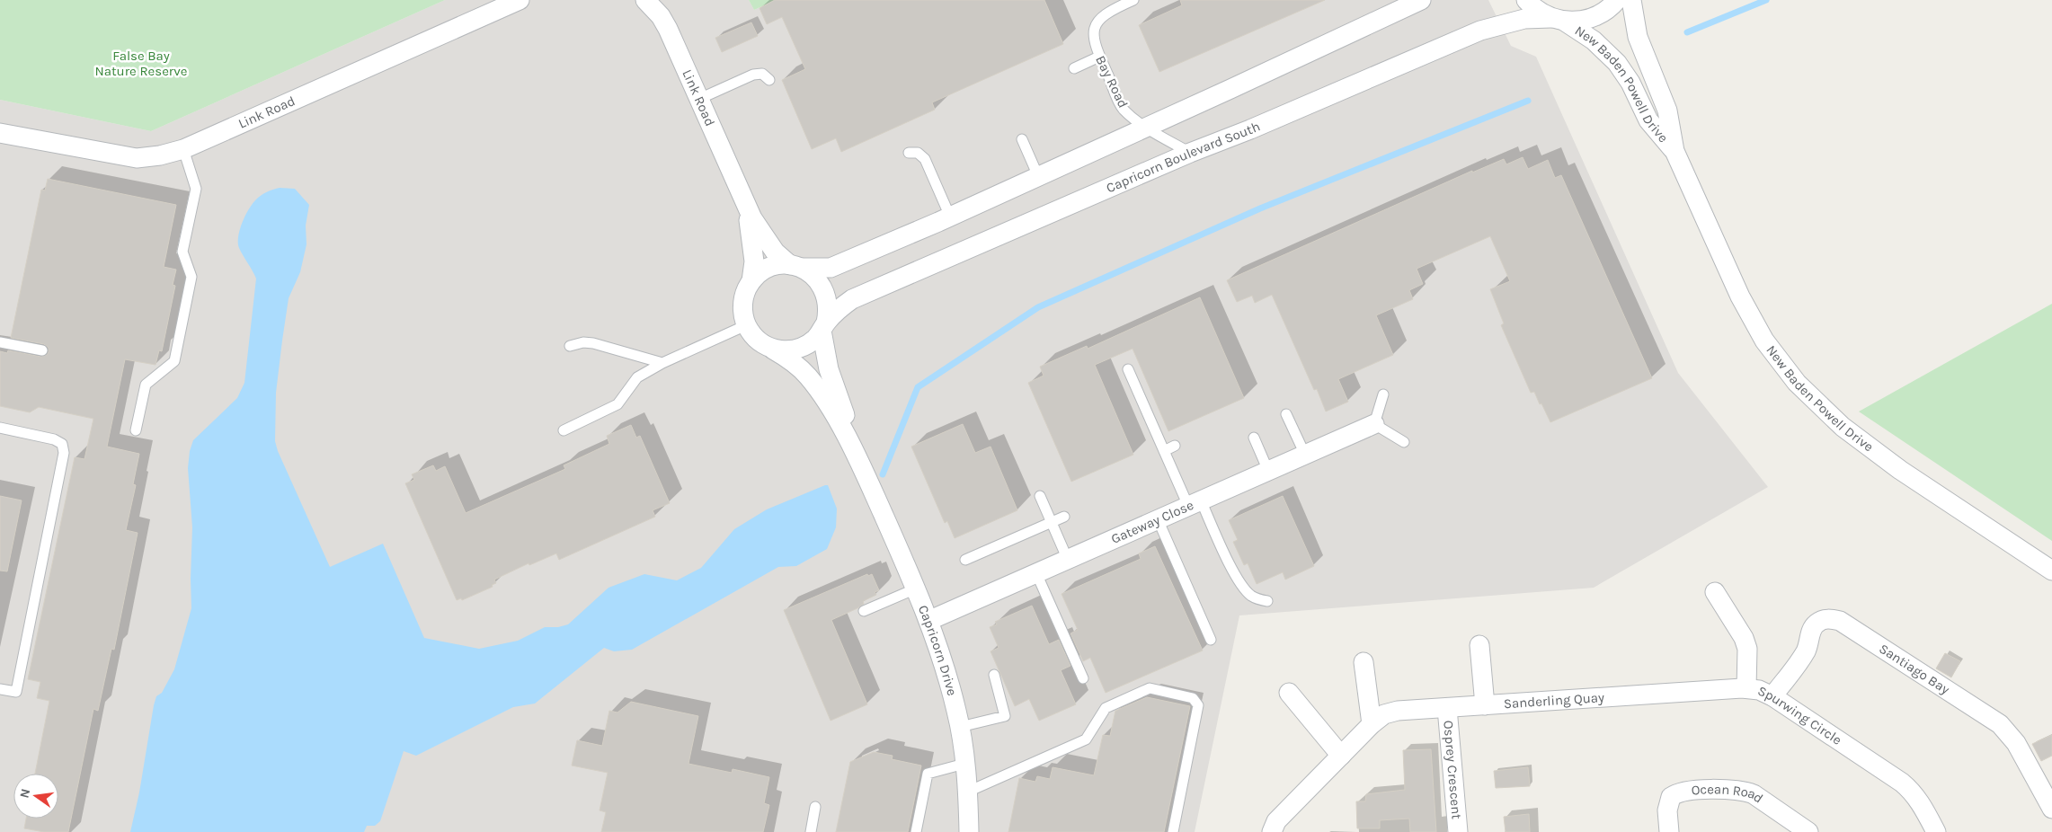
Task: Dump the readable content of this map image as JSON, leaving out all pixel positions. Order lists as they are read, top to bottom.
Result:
{
  "streets": {
    "street": [
      "New Baden Powell Drive",
      "Link Road",
      "Capricorn Boulevard South",
      "Gateway Close",
      "Capricorn Drive",
      "Santiago Bay",
      "Sanderling Quay",
      "Spurwing Circle",
      "Osprey Crescent",
      "Ocean Road"
    ],
    "lane": ["Bay Road"]
  },
  "crossings": [
    ["Bay Road", "Capricorn Boulevard South"],
    ["New Baden Powell Drive", "Capricorn Boulevard South"],
    ["Link Road", "Capricorn Boulevard South"],
    ["Link Road", "Capricorn Drive"],
    ["Capricorn Boulevard South", "Capricorn Drive"],
    ["Gateway Close", "Capricorn Drive"],
    ["Santiago Bay", "Spurwing Circle"],
    ["Sanderling Quay", "Spurwing Circle"],
    ["Sanderling Quay", "Osprey Crescent"]
  ],
  "parks": ["False Bay Nature Reserve"],
  "north": "left"
}
